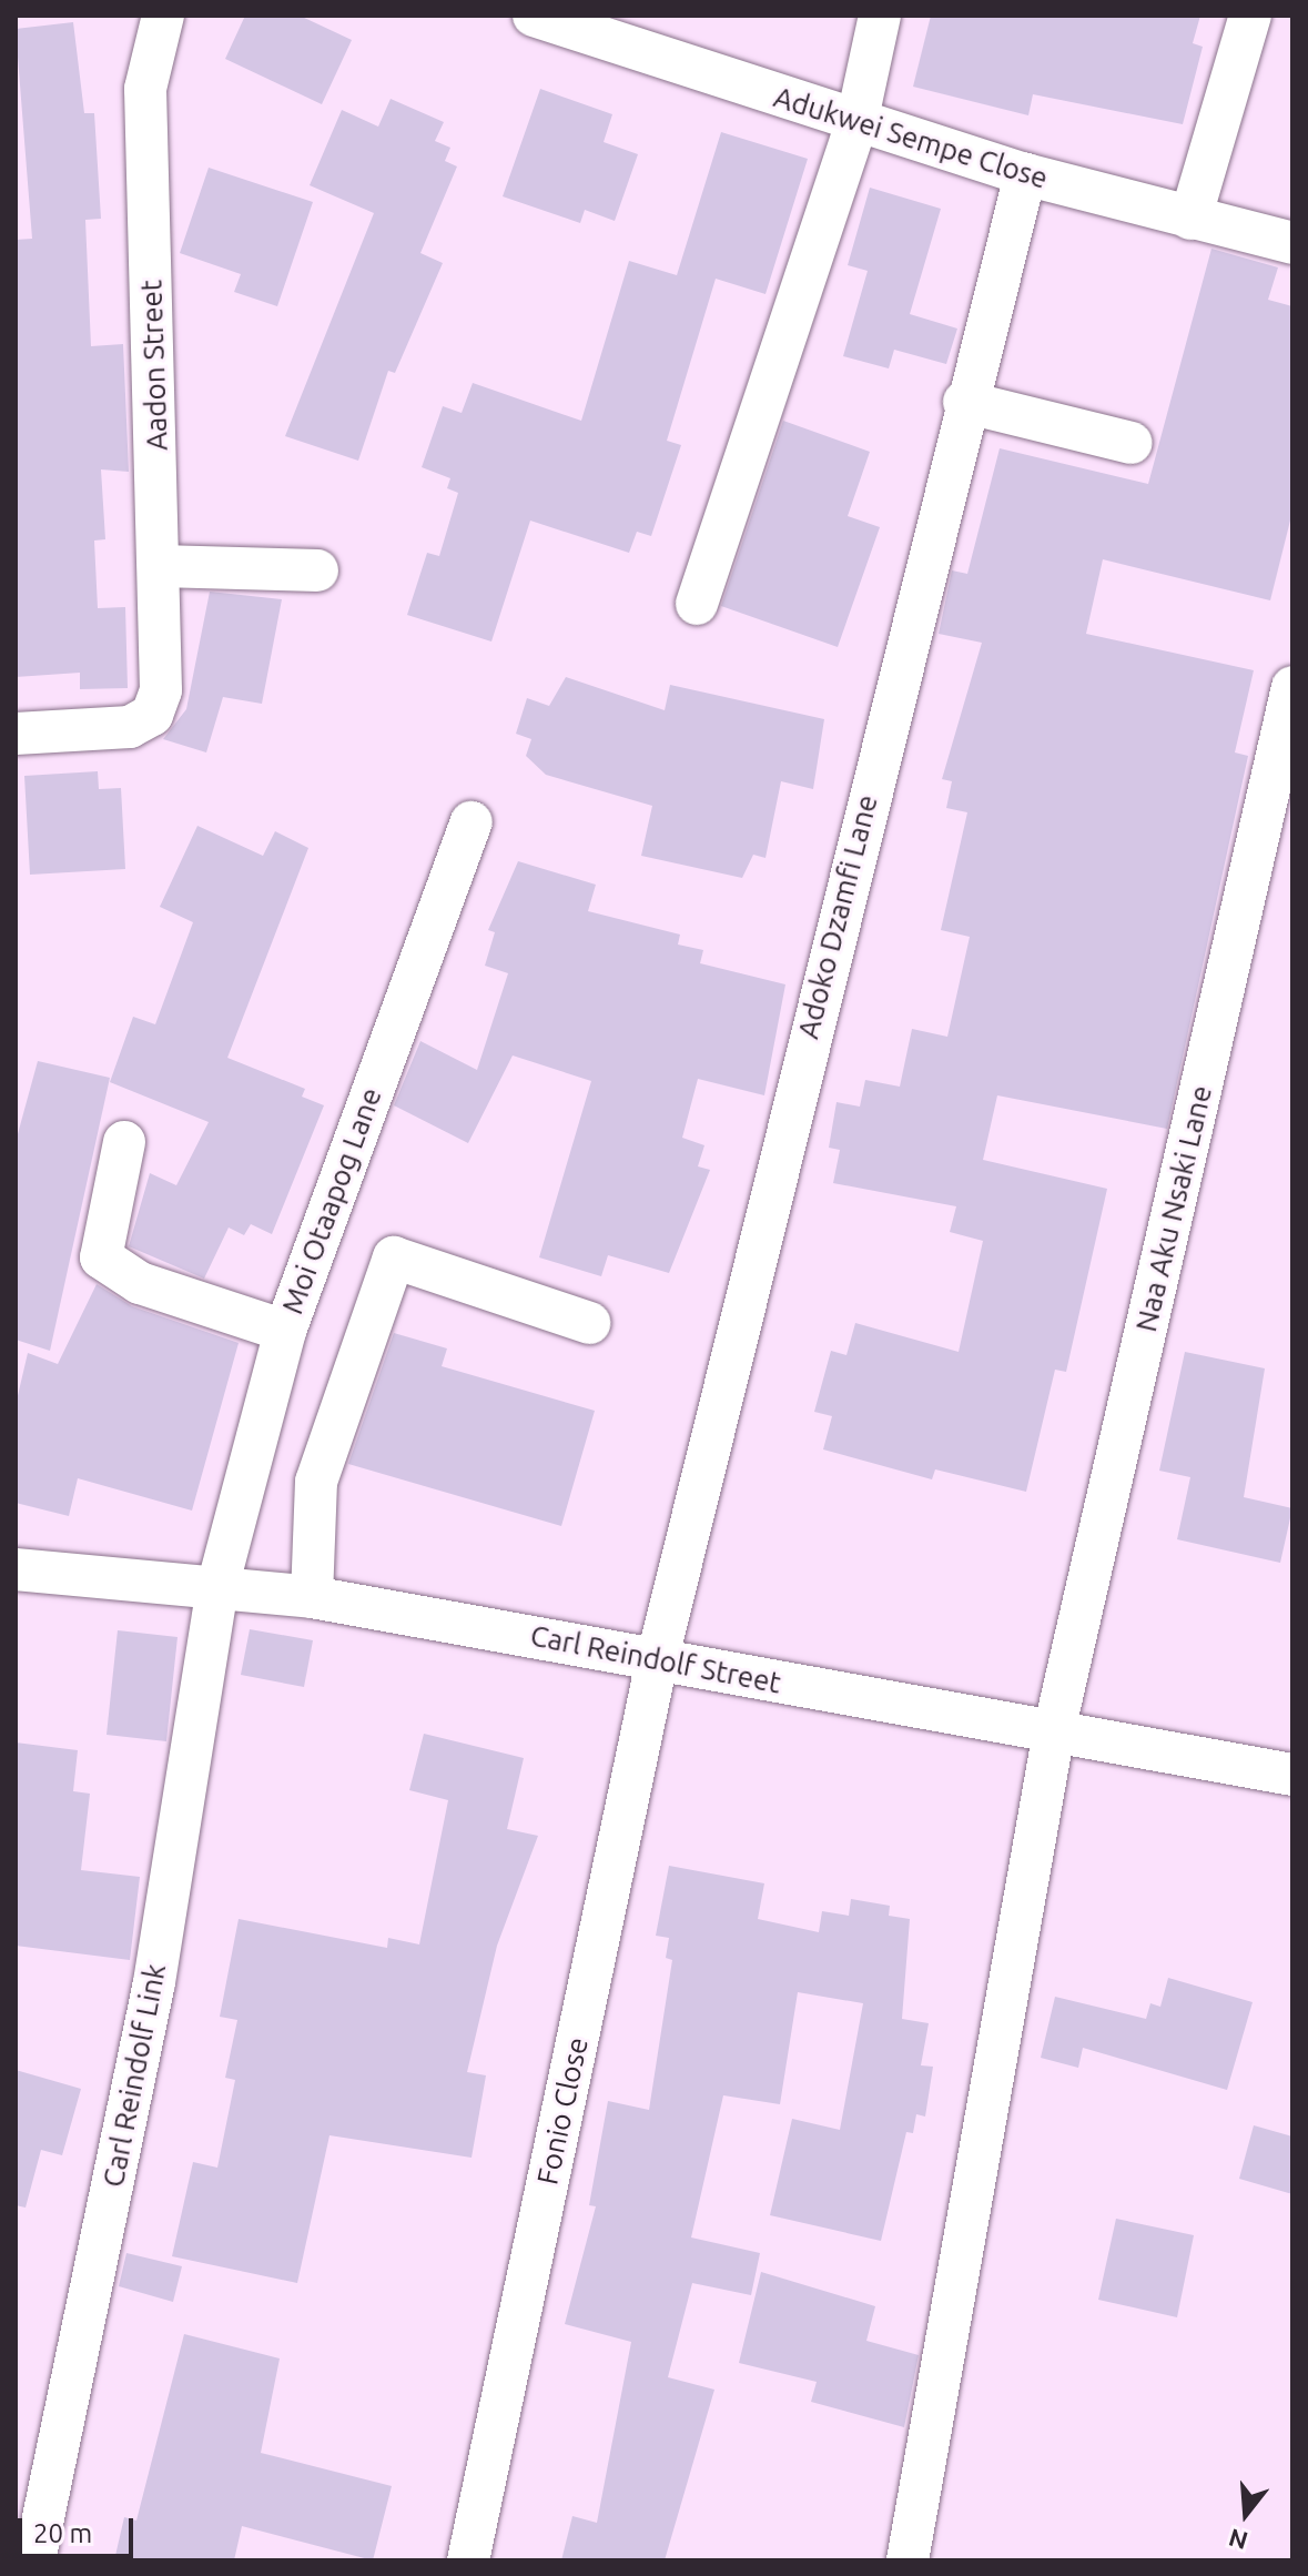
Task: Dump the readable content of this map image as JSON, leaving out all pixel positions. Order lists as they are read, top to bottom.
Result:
{
  "streets": {
    "street": [
      "Adukwei Sempe Close",
      "Aadon Street",
      "Adoko Dzamfi Lane",
      "Moi Otaapog Lane",
      "Naa Aku Nsaki Lane",
      "Carl Reindolf Street",
      "Carl Reindolf Link",
      "Fonio Close"
    ]
  },
  "crossings": [
    ["Adukwei Sempe Close", "Adoko Dzamfi Lane"],
    ["Adoko Dzamfi Lane", "Carl Reindolf Street"],
    ["Adoko Dzamfi Lane", "Fonio Close"],
    ["Moi Otaapog Lane", "Carl Reindolf Street"],
    ["Moi Otaapog Lane", "Carl Reindolf Link"],
    ["Naa Aku Nsaki Lane", "Carl Reindolf Street"],
    ["Carl Reindolf Street", "Carl Reindolf Link"],
    ["Carl Reindolf Street", "Fonio Close"]
  ],
  "scale_bar": "20 m",
  "north": "bottom"
}
